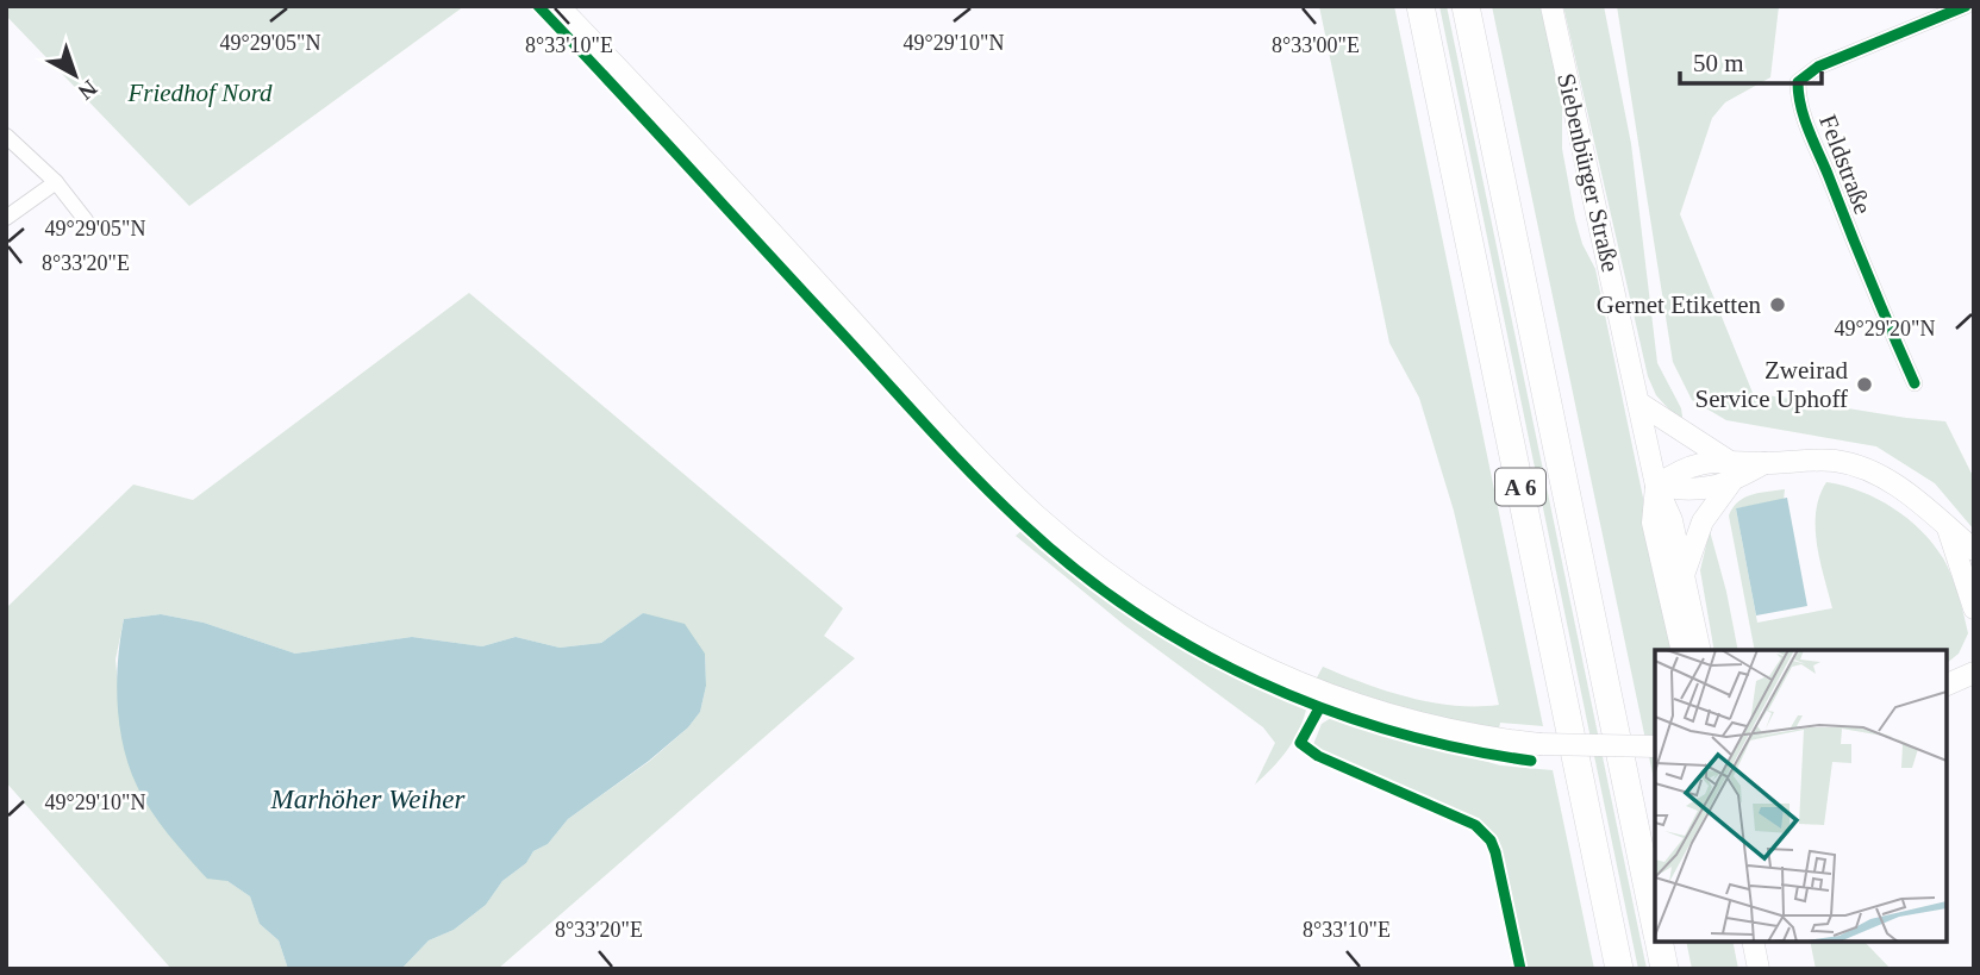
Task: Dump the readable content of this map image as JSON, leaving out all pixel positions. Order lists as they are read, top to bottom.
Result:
{
  "streets": {
    "highway": ["A 6"],
    "main road": ["Siebenbürger Straße"],
    "street": ["Feldstraße"]
  },
  "water": ["Marhöher Weiher"],
  "parks": ["Friedhof Nord"],
  "places": ["Gernet Etiketten", "Zweirad Service Uphoff"],
  "scale_bar": "50 m",
  "north": "bottom right",
  "coordinates": [
    "49°29'05\"N",
    "49°29'10\"N",
    "8°33'10\"E",
    "8°33'00\"E",
    "8°33'20\"E",
    "49°29'20\"N"
  ]
}
